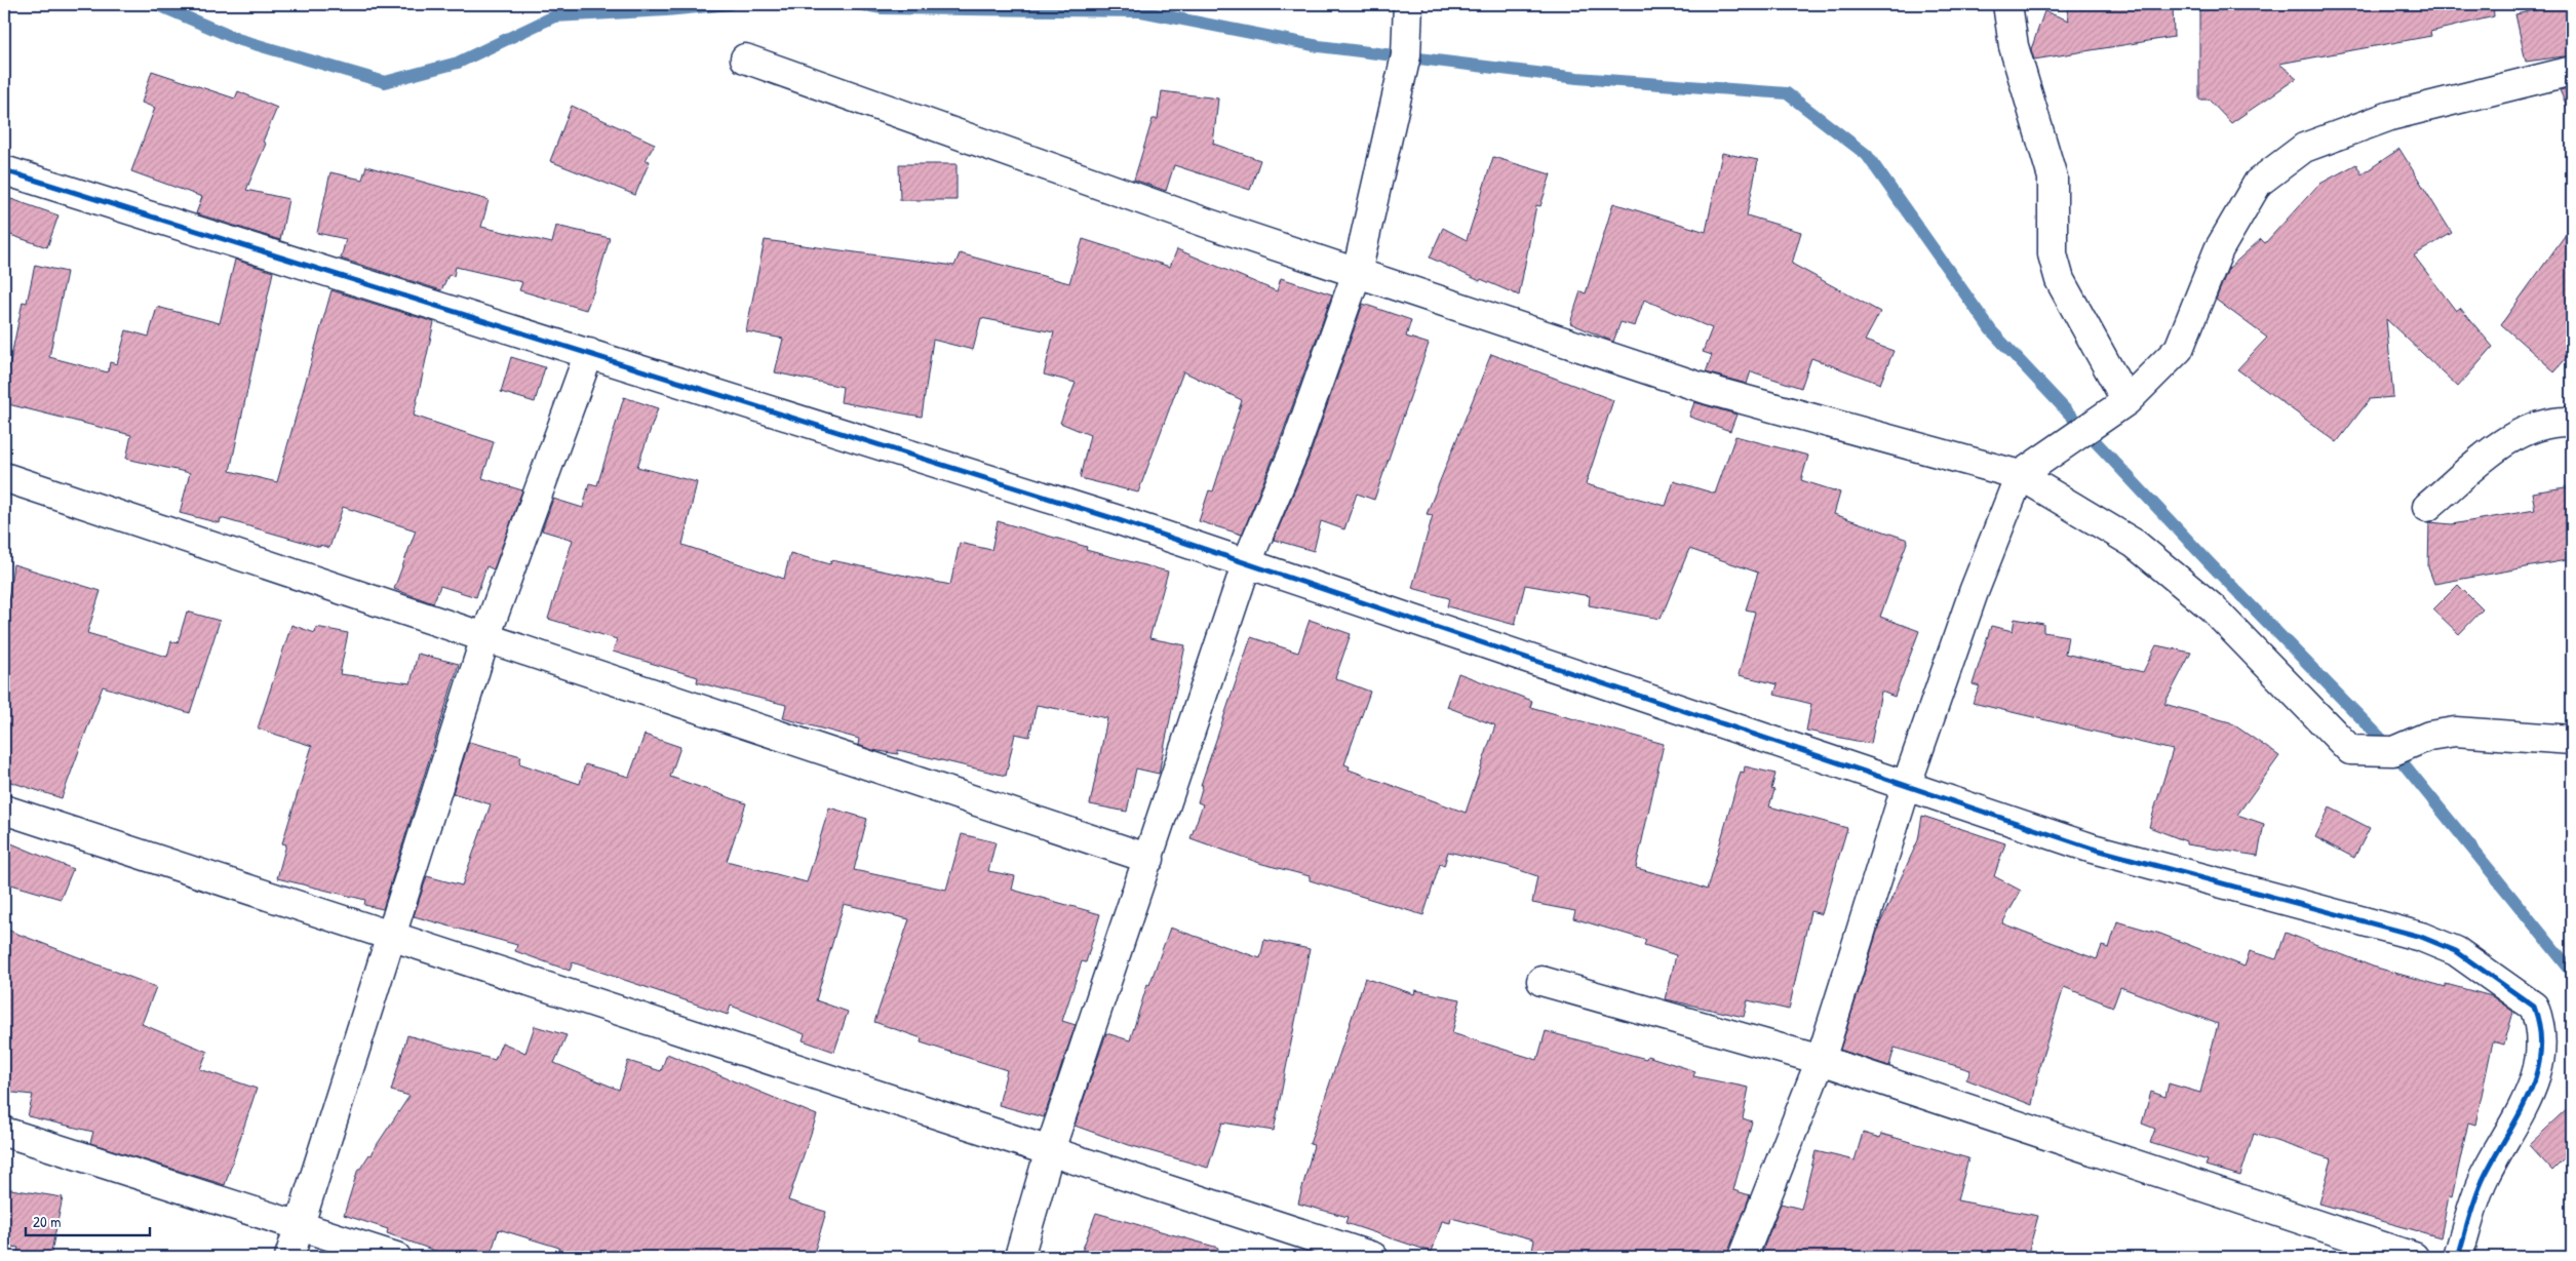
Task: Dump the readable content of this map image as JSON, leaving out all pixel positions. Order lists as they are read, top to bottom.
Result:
{
  "scale_bar": "20 m"
}
